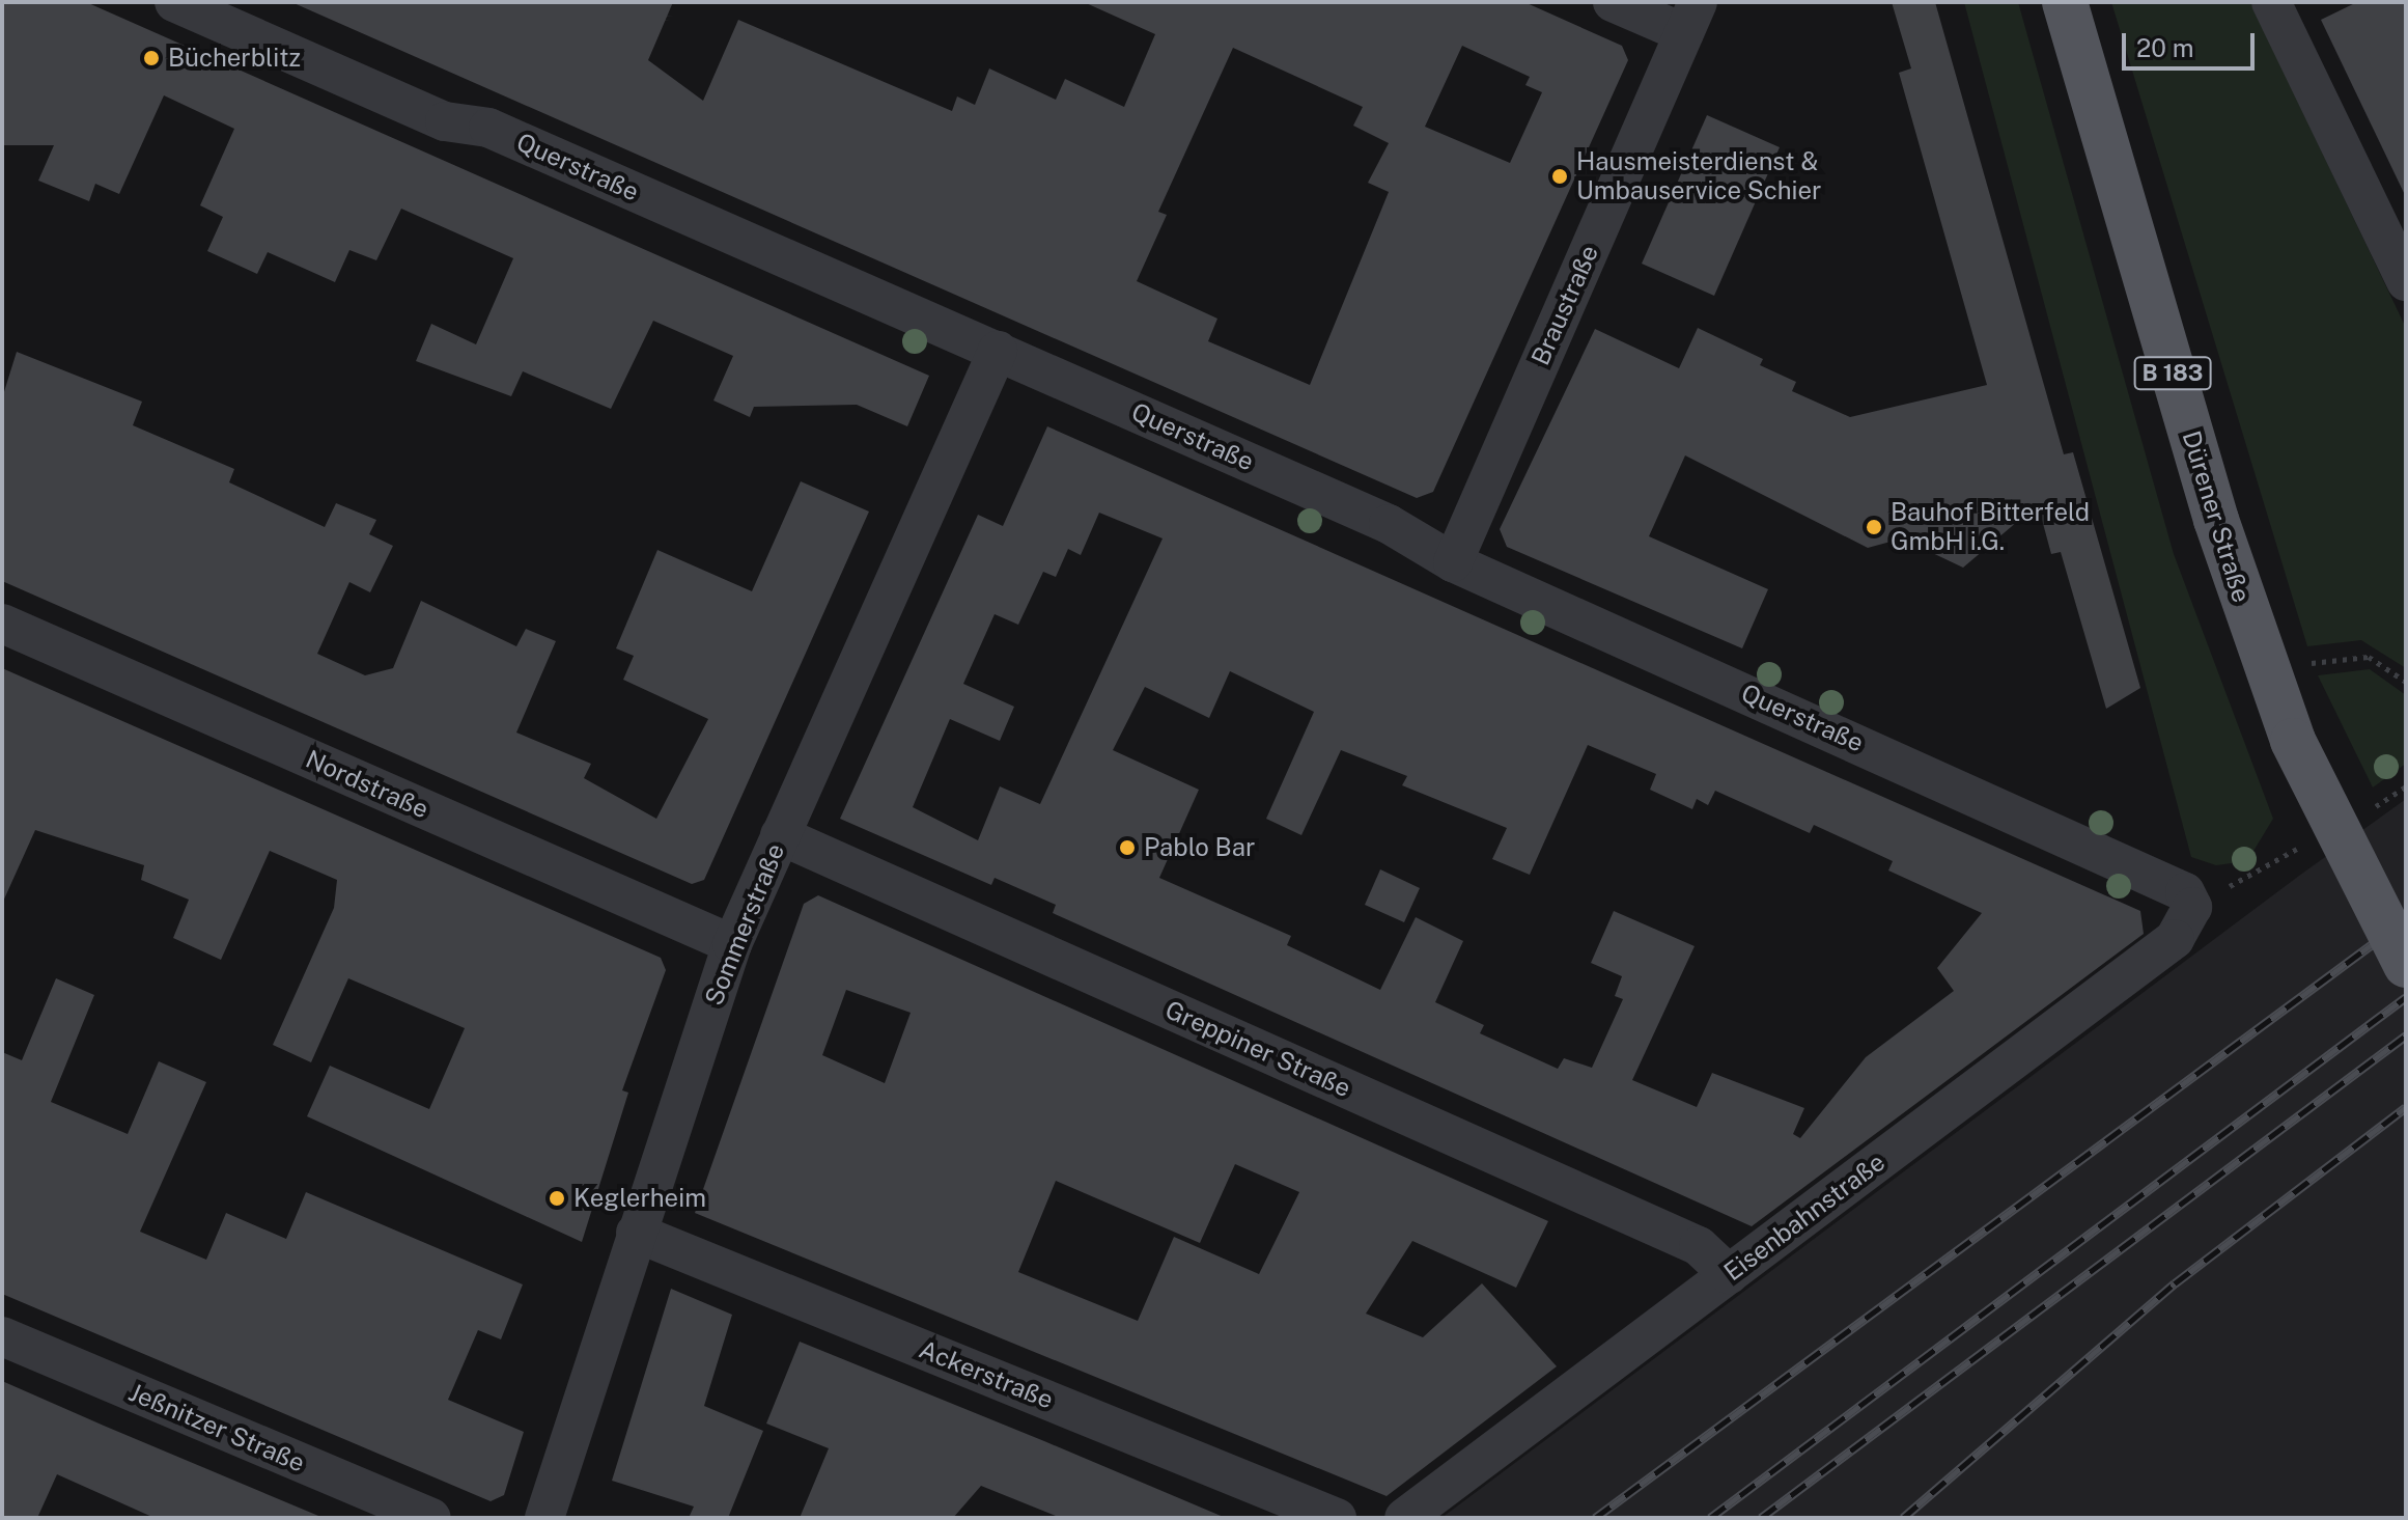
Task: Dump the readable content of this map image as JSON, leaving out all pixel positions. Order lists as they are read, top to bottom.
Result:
{
  "streets": {
    "main road": ["B 183", "Dürener Straße"],
    "street": [
      "Querstraße",
      "Braustraße",
      "Nordstraße",
      "Sommerstraße",
      "Greppiner Straße",
      "Eisenbahnstraße",
      "Ackerstraße",
      "Jeßnitzer Straße"
    ]
  },
  "crossings": [
    ["Querstraße", "Braustraße"],
    ["Querstraße", "Sommerstraße"],
    ["Querstraße", "Eisenbahnstraße"],
    ["Nordstraße", "Sommerstraße"],
    ["Sommerstraße", "Greppiner Straße"],
    ["Sommerstraße", "Ackerstraße"],
    ["Greppiner Straße", "Eisenbahnstraße"]
  ],
  "places": [
    "Bücherblitz",
    "Hausmeisterdienst & Umbauservice Schier",
    "Bauhof Bitterfeld GmbH i.G.",
    "Pablo Bar",
    "Keglerheim"
  ],
  "scale_bar": "20 m"
}
